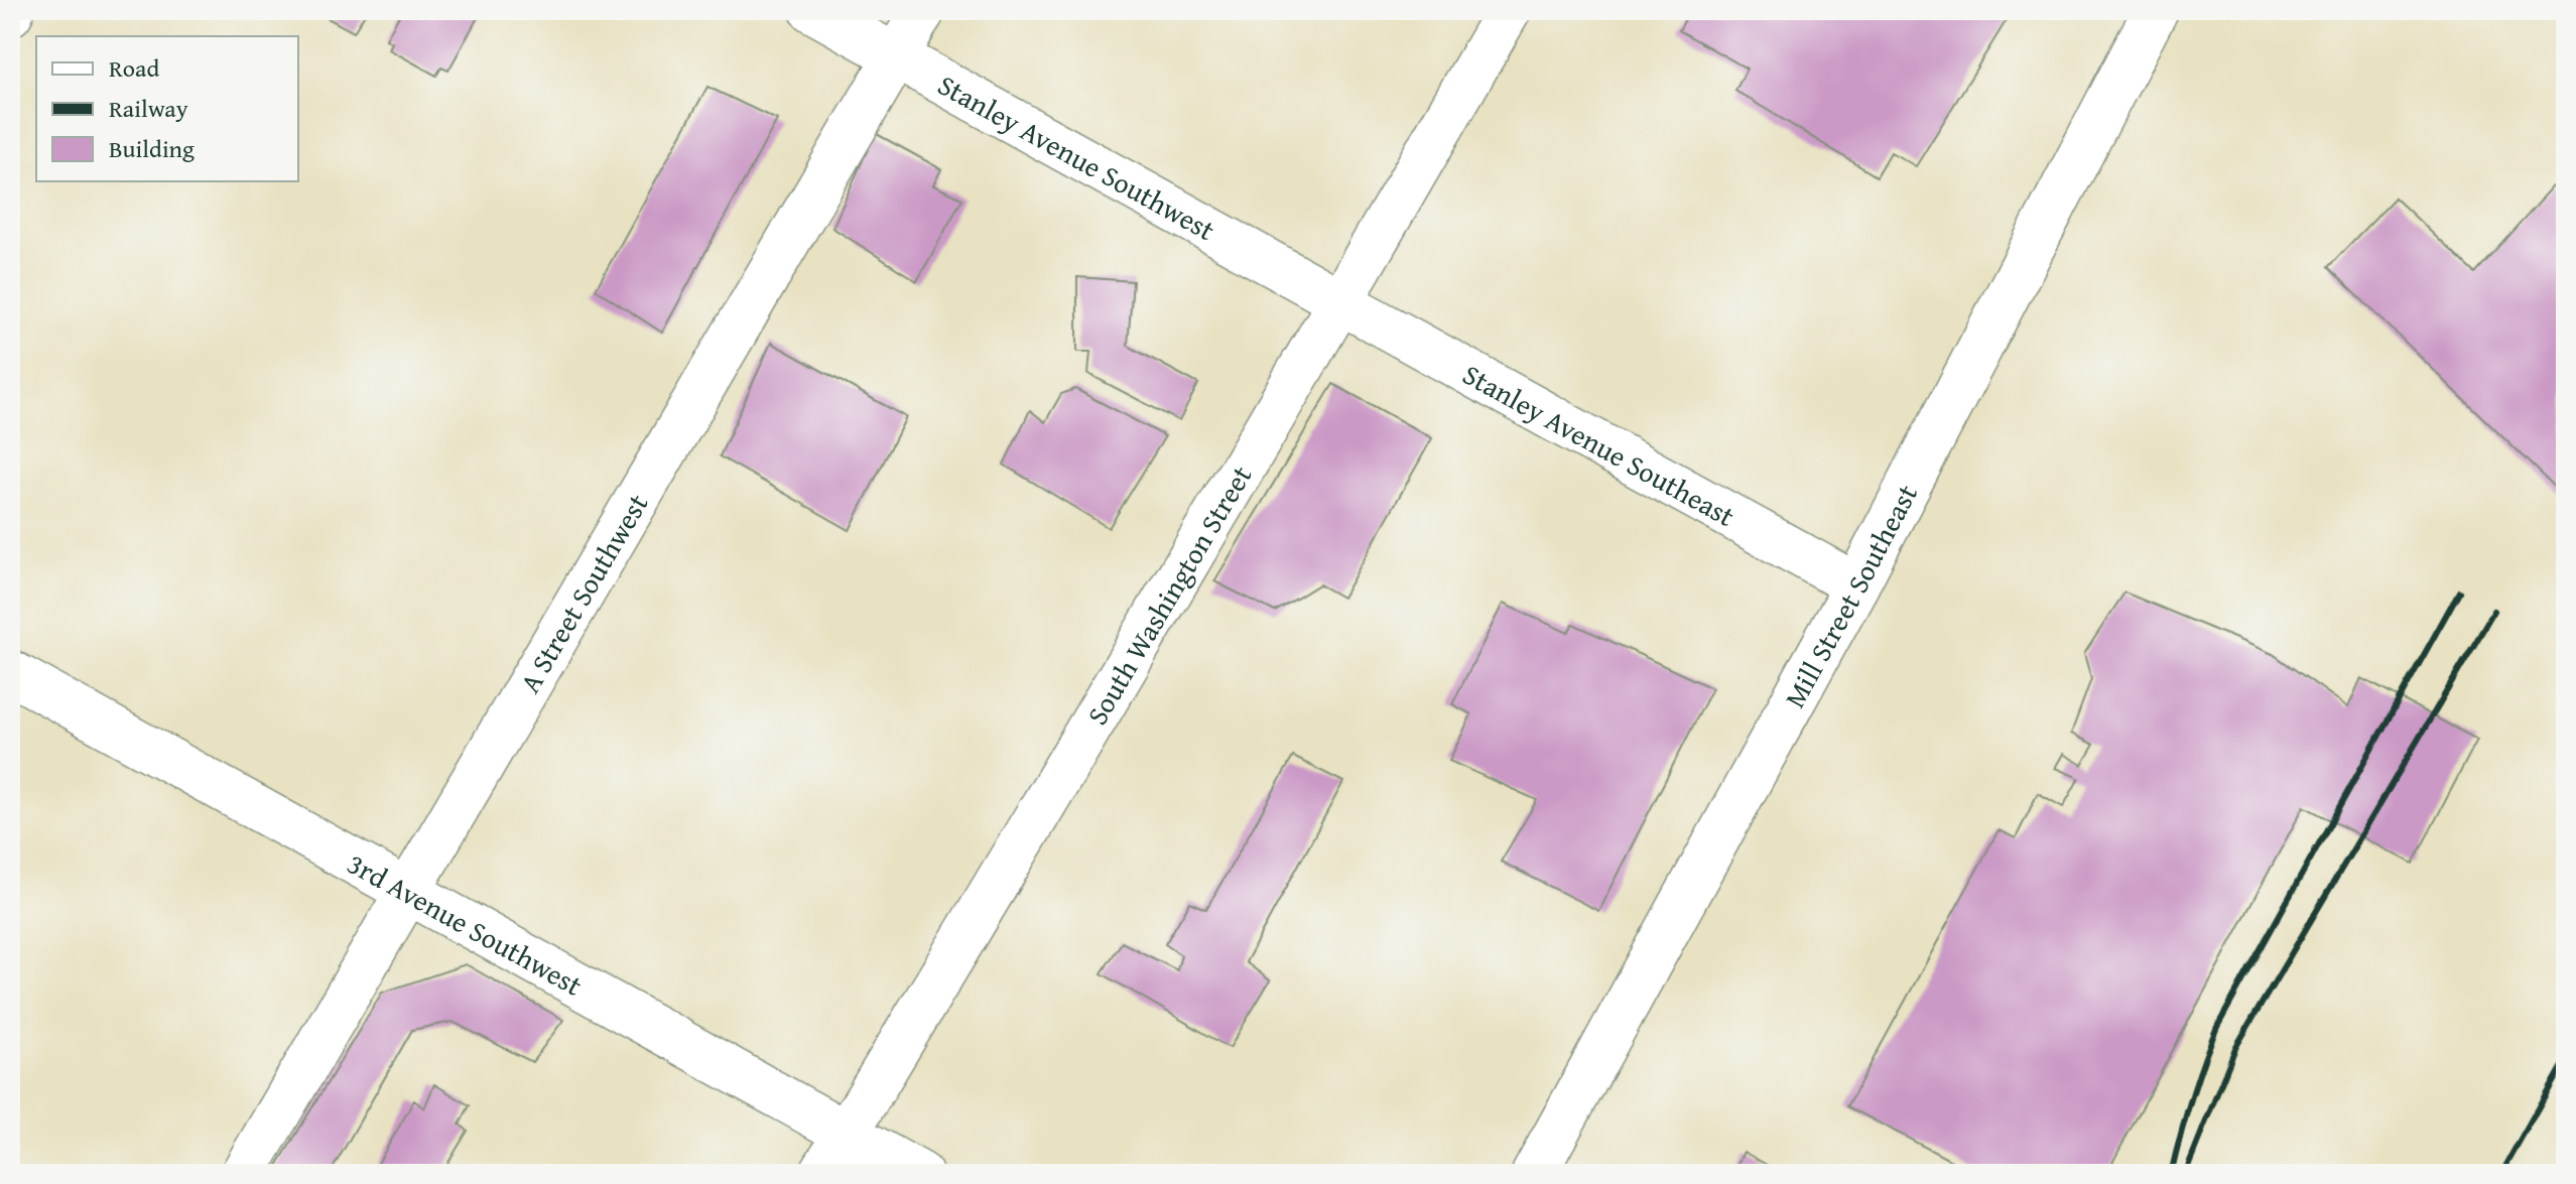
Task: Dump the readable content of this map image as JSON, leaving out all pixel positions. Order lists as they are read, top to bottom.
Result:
{
  "streets": {
    "street": [
      "Stanley Avenue Southwest",
      "Stanley Avenue Southeast",
      "A Street Southwest",
      "South Washington Street",
      "Mill Street Southeast",
      "3rd Avenue Southwest"
    ]
  },
  "crossings": [
    ["Stanley Avenue Southwest", "Stanley Avenue Southeast"],
    ["Stanley Avenue Southwest", "A Street Southwest"],
    ["Stanley Avenue Southwest", "South Washington Street"],
    ["Stanley Avenue Southeast", "South Washington Street"],
    ["Stanley Avenue Southeast", "Mill Street Southeast"],
    ["A Street Southwest", "3rd Avenue Southwest"],
    ["South Washington Street", "3rd Avenue Southwest"]
  ],
  "legend": ["Road", "Railway", "Building"]
}
